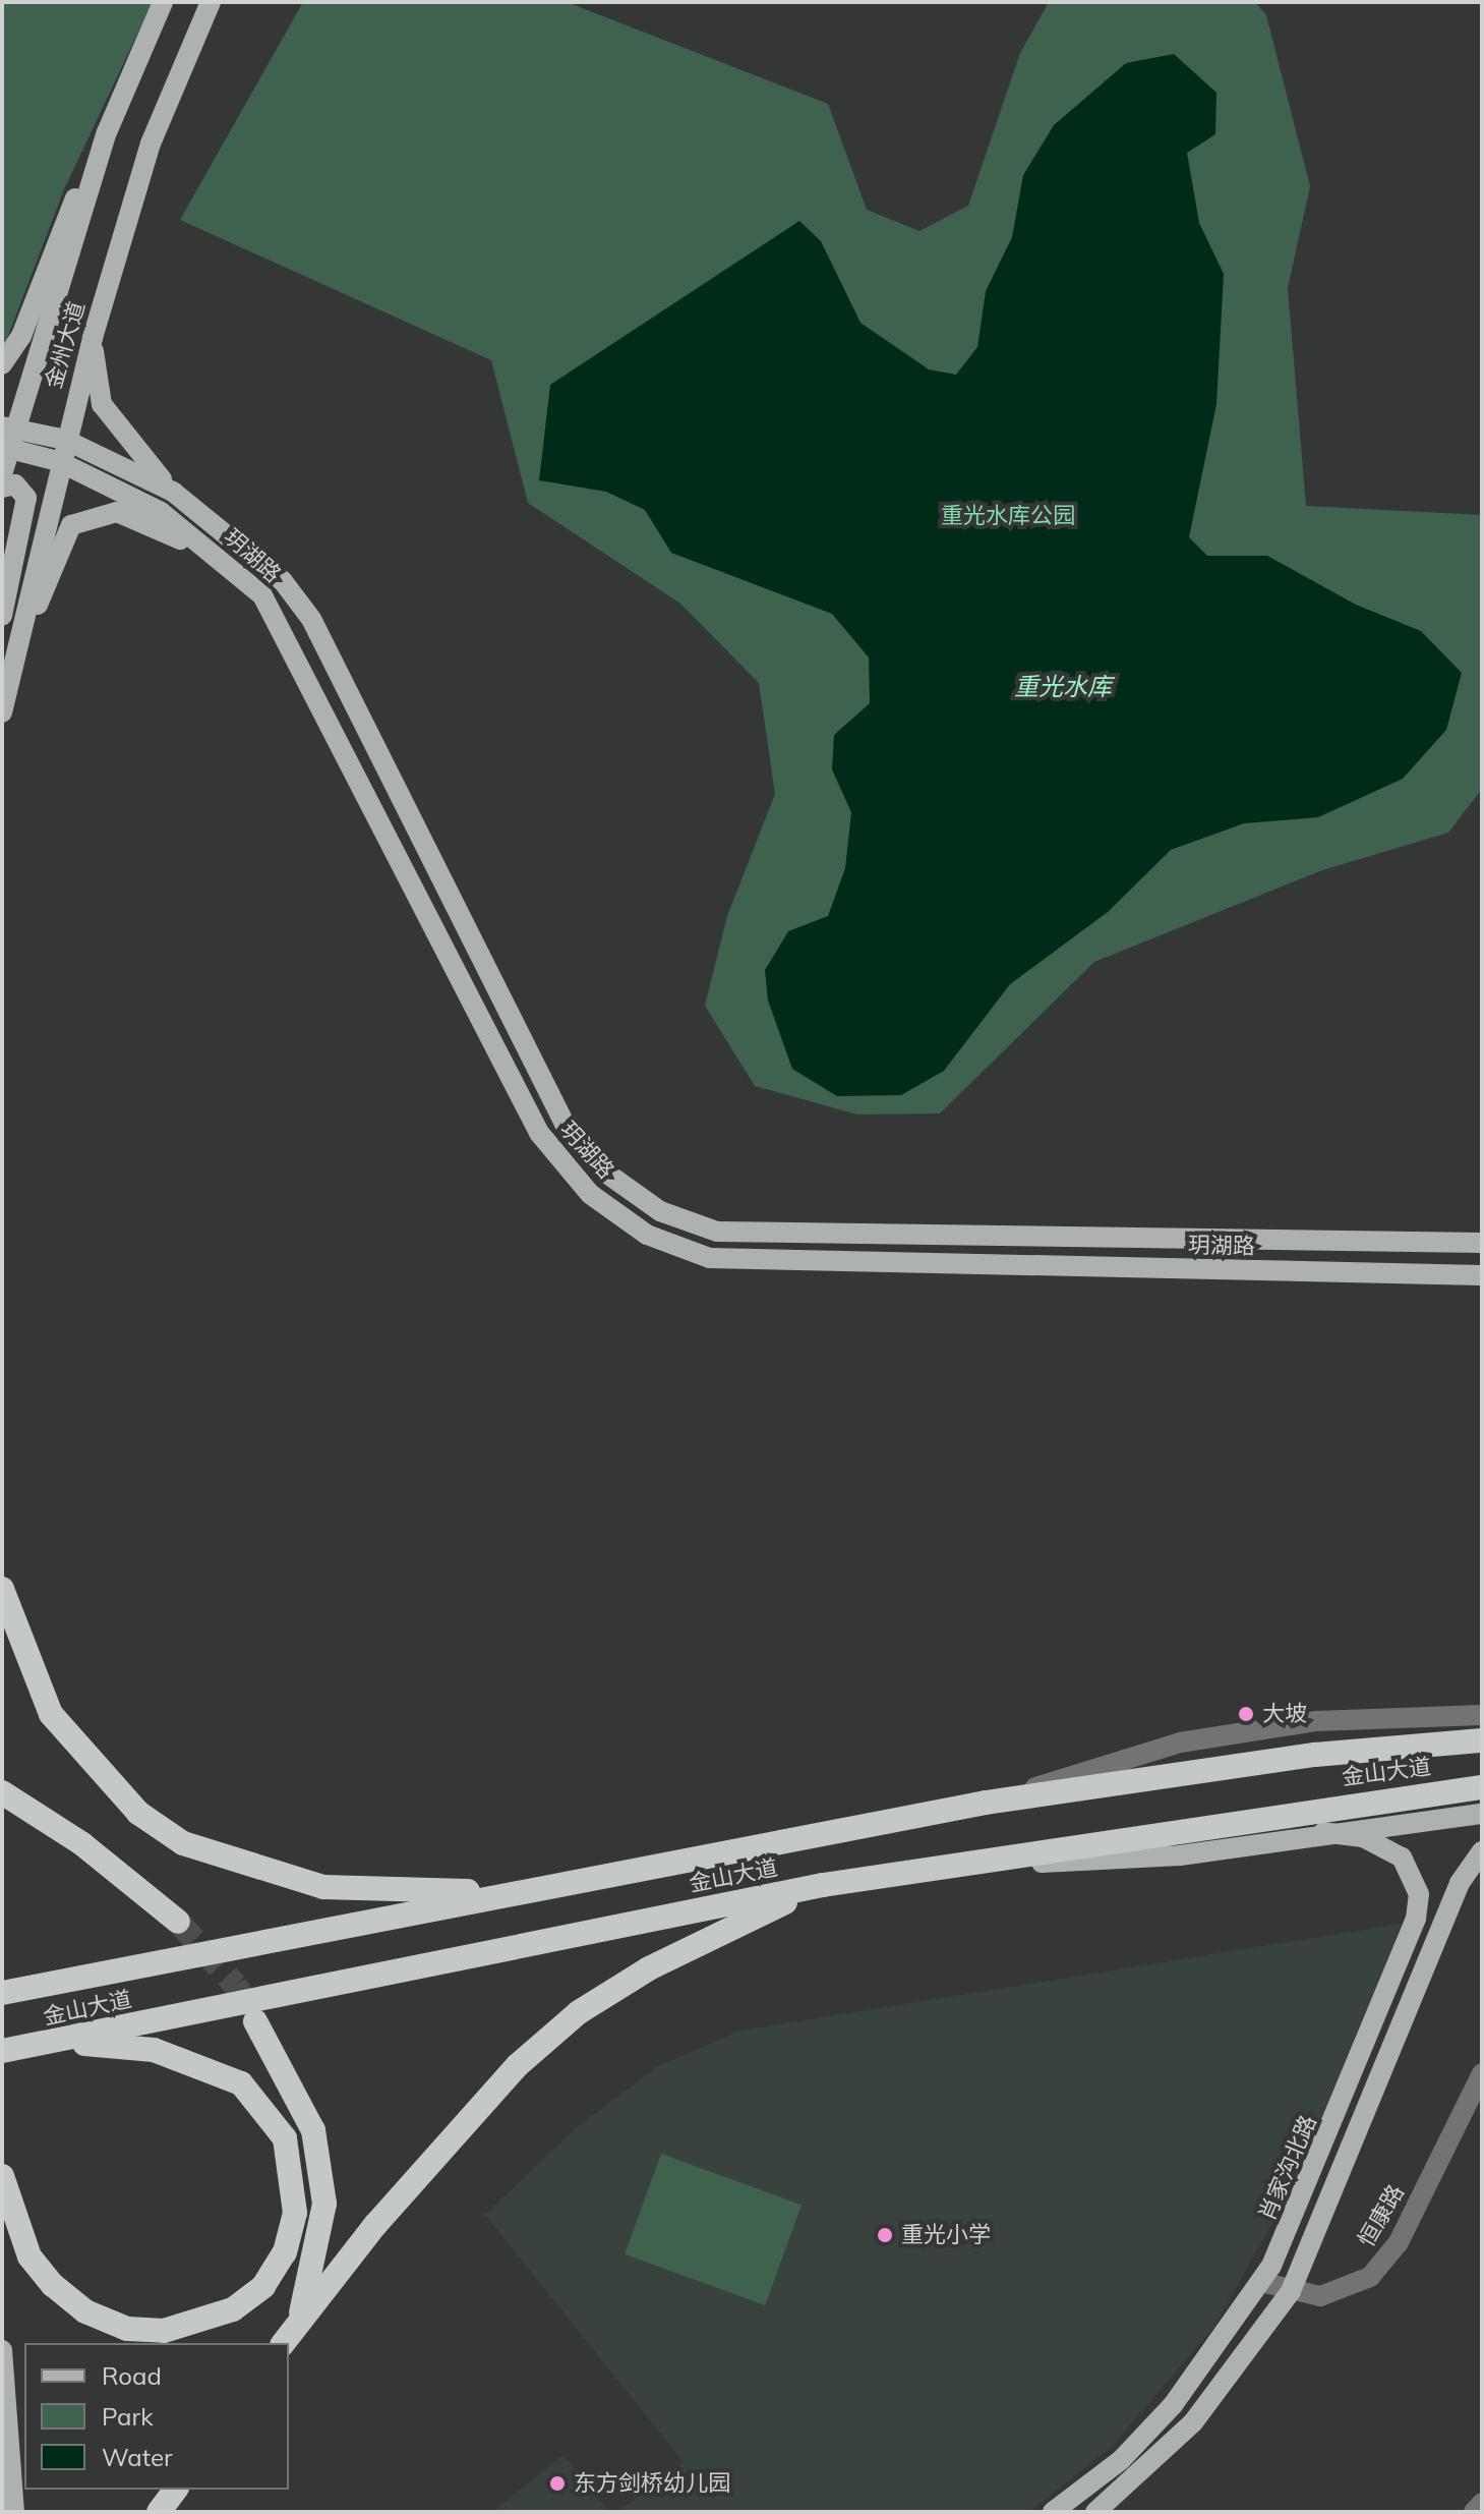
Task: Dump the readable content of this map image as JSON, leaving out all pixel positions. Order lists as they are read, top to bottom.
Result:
{
  "streets": {
    "highway": ["金山大道"],
    "main road": ["金州大道", "玥湖路", "肖家沟北路"],
    "street": ["恒康路"]
  },
  "crossings": [
    ["金州大道", "玥湖路"],
    ["肖家沟北路", "恒康路"]
  ],
  "water": ["重光水库"],
  "parks": ["重光水库公园"],
  "places": ["大坡", "重光小学", "东方剑桥幼儿园"],
  "legend": ["Road", "Park", "Water"]
}
